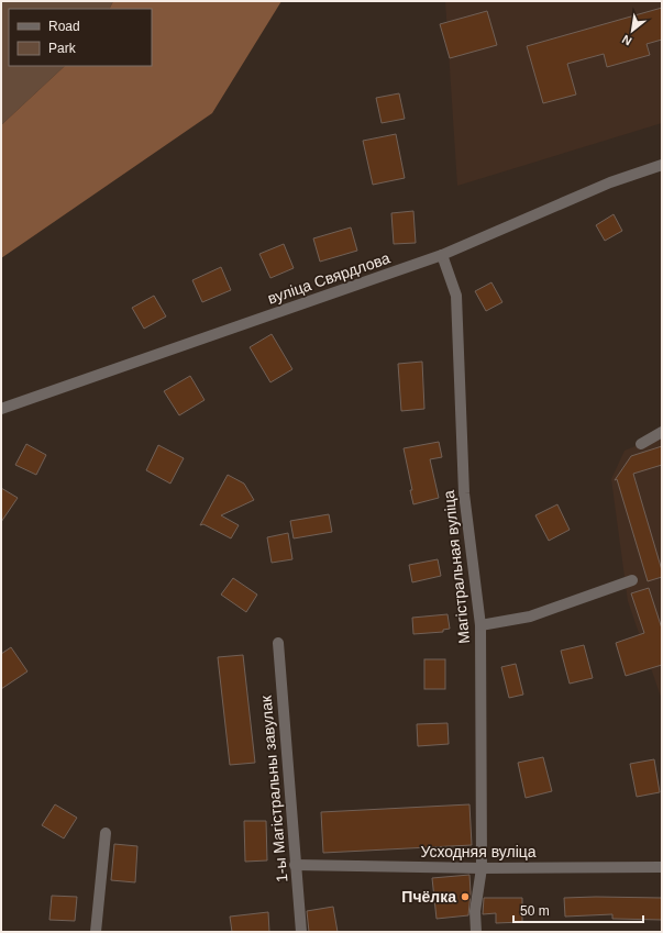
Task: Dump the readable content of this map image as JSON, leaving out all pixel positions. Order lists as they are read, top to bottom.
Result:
{
  "streets": {
    "street": [
      "вуліца Свярдлова",
      "Магістральная вуліца",
      "1-ы Магістральны завулак",
      "Усходняя вуліца"
    ]
  },
  "crossings": [
    ["вуліца Свярдлова", "Магістральная вуліца"],
    ["Магістральная вуліца", "Усходняя вуліца"],
    ["1-ы Магістральны завулак", "Усходняя вуліца"]
  ],
  "places": ["Пчёлка"],
  "legend": ["Road", "Park"],
  "scale_bar": "50 m",
  "north": "bottom left"
}
